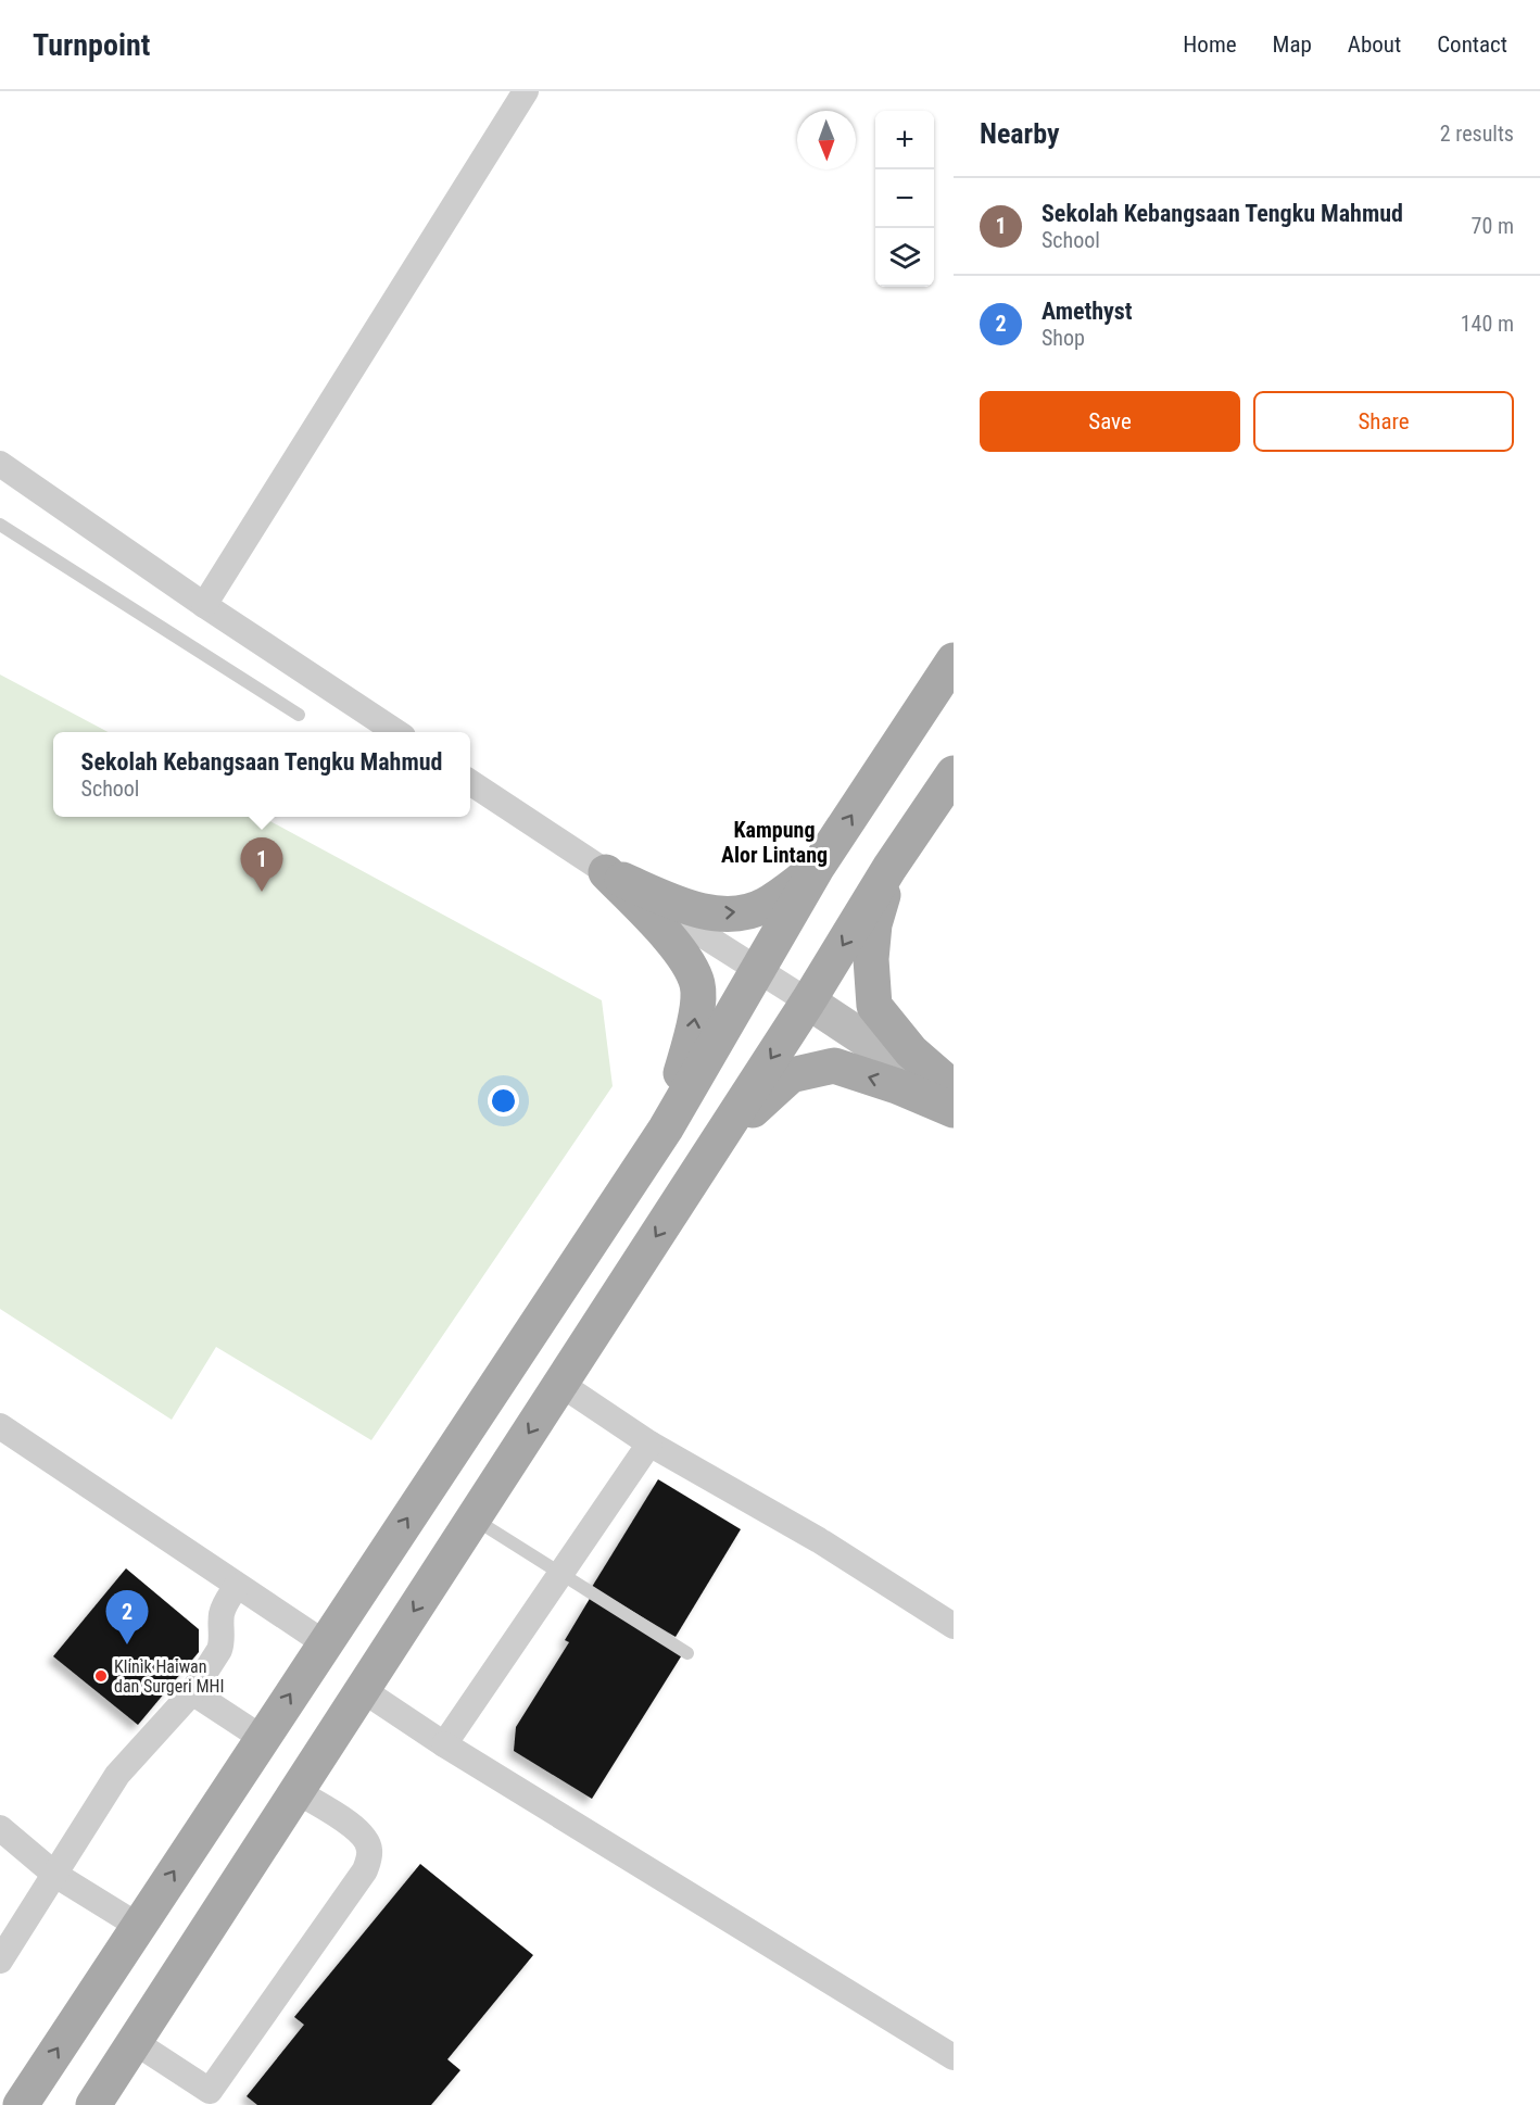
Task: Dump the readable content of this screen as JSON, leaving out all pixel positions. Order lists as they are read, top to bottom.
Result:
{
  "districts": ["Kampung Alor Lintang"],
  "places": ["Klinik Haiwan dan Surgeri MHI"],
  "north": "bottom",
  "page": {
    "header": "Turnpoint",
    "nav": [
      "Home",
      "Map",
      "About",
      "Contact"
    ],
    "heading": ["Nearby", "2 results"],
    "map_buttons": ["+", "−"],
    "list": [
      {
        "mark": "1",
        "name": "Sekolah Kebangsaan Tengku Mahmud",
        "note": "School",
        "value": "70 m"
      },
      {
        "mark": "2",
        "name": "Amethyst",
        "note": "Shop",
        "value": "140 m"
      }
    ],
    "buttons": ["Save", "Share"],
    "popup": ["Sekolah Kebangsaan Tengku Mahmud", "School"],
    "pins": ["1", "2"]
  }
}
